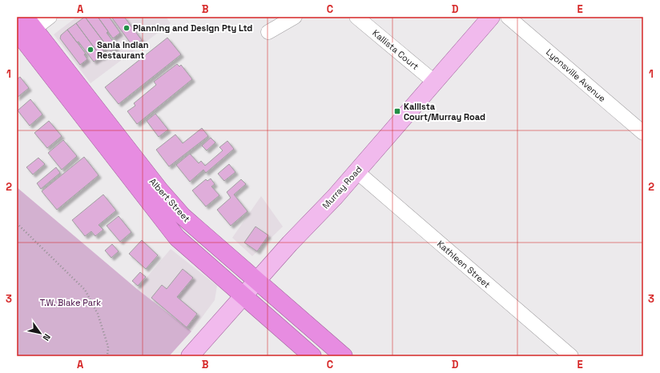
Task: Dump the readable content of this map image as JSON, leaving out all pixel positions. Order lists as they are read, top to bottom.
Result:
{
  "streets": {
    "highway": ["Albert Street"],
    "main road": ["Murray Road"],
    "street": ["Kallista Court", "Lyonsville Avenue", "Kathleen Street"]
  },
  "crossings": [
    ["Kallista Court", "Murray Road"],
    ["Murray Road", "Albert Street"],
    ["Murray Road", "Kathleen Street"]
  ],
  "parks": ["T.W. Blake Park"],
  "places": {
    "other": ["Planning and Design Pty Ltd", "Sania Indian Restaurant"],
    "transit": ["Kallista Court/Murray Road"]
  },
  "north": "bottom right",
  "grid": {
    "columns": [
      "A",
      "B",
      "C",
      "D",
      "E"
    ],
    "rows": ["1", "2", "3"]
  }
}
